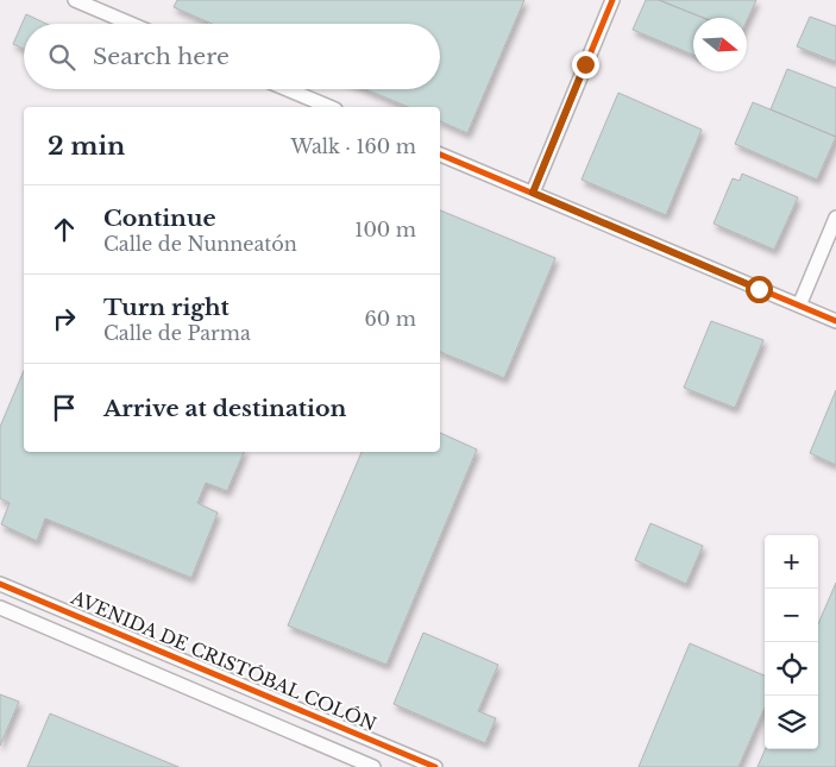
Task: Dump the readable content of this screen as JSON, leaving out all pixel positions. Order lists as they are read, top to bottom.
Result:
{
  "streets": {
    "street": ["AVENIDA DE CRISTÓBAL COLÓN"]
  },
  "north": "right",
  "page": {
    "search": "Search here",
    "heading": ["2 min", "Walk · 160 m"],
    "list": [
      ["Continue", "Calle de Nunneatón", "100 m"],
      ["Turn right", "Calle de Parma", "60 m"],
      "Arrive at destination"
    ],
    "map_buttons": ["+", "−"]
  }
}
